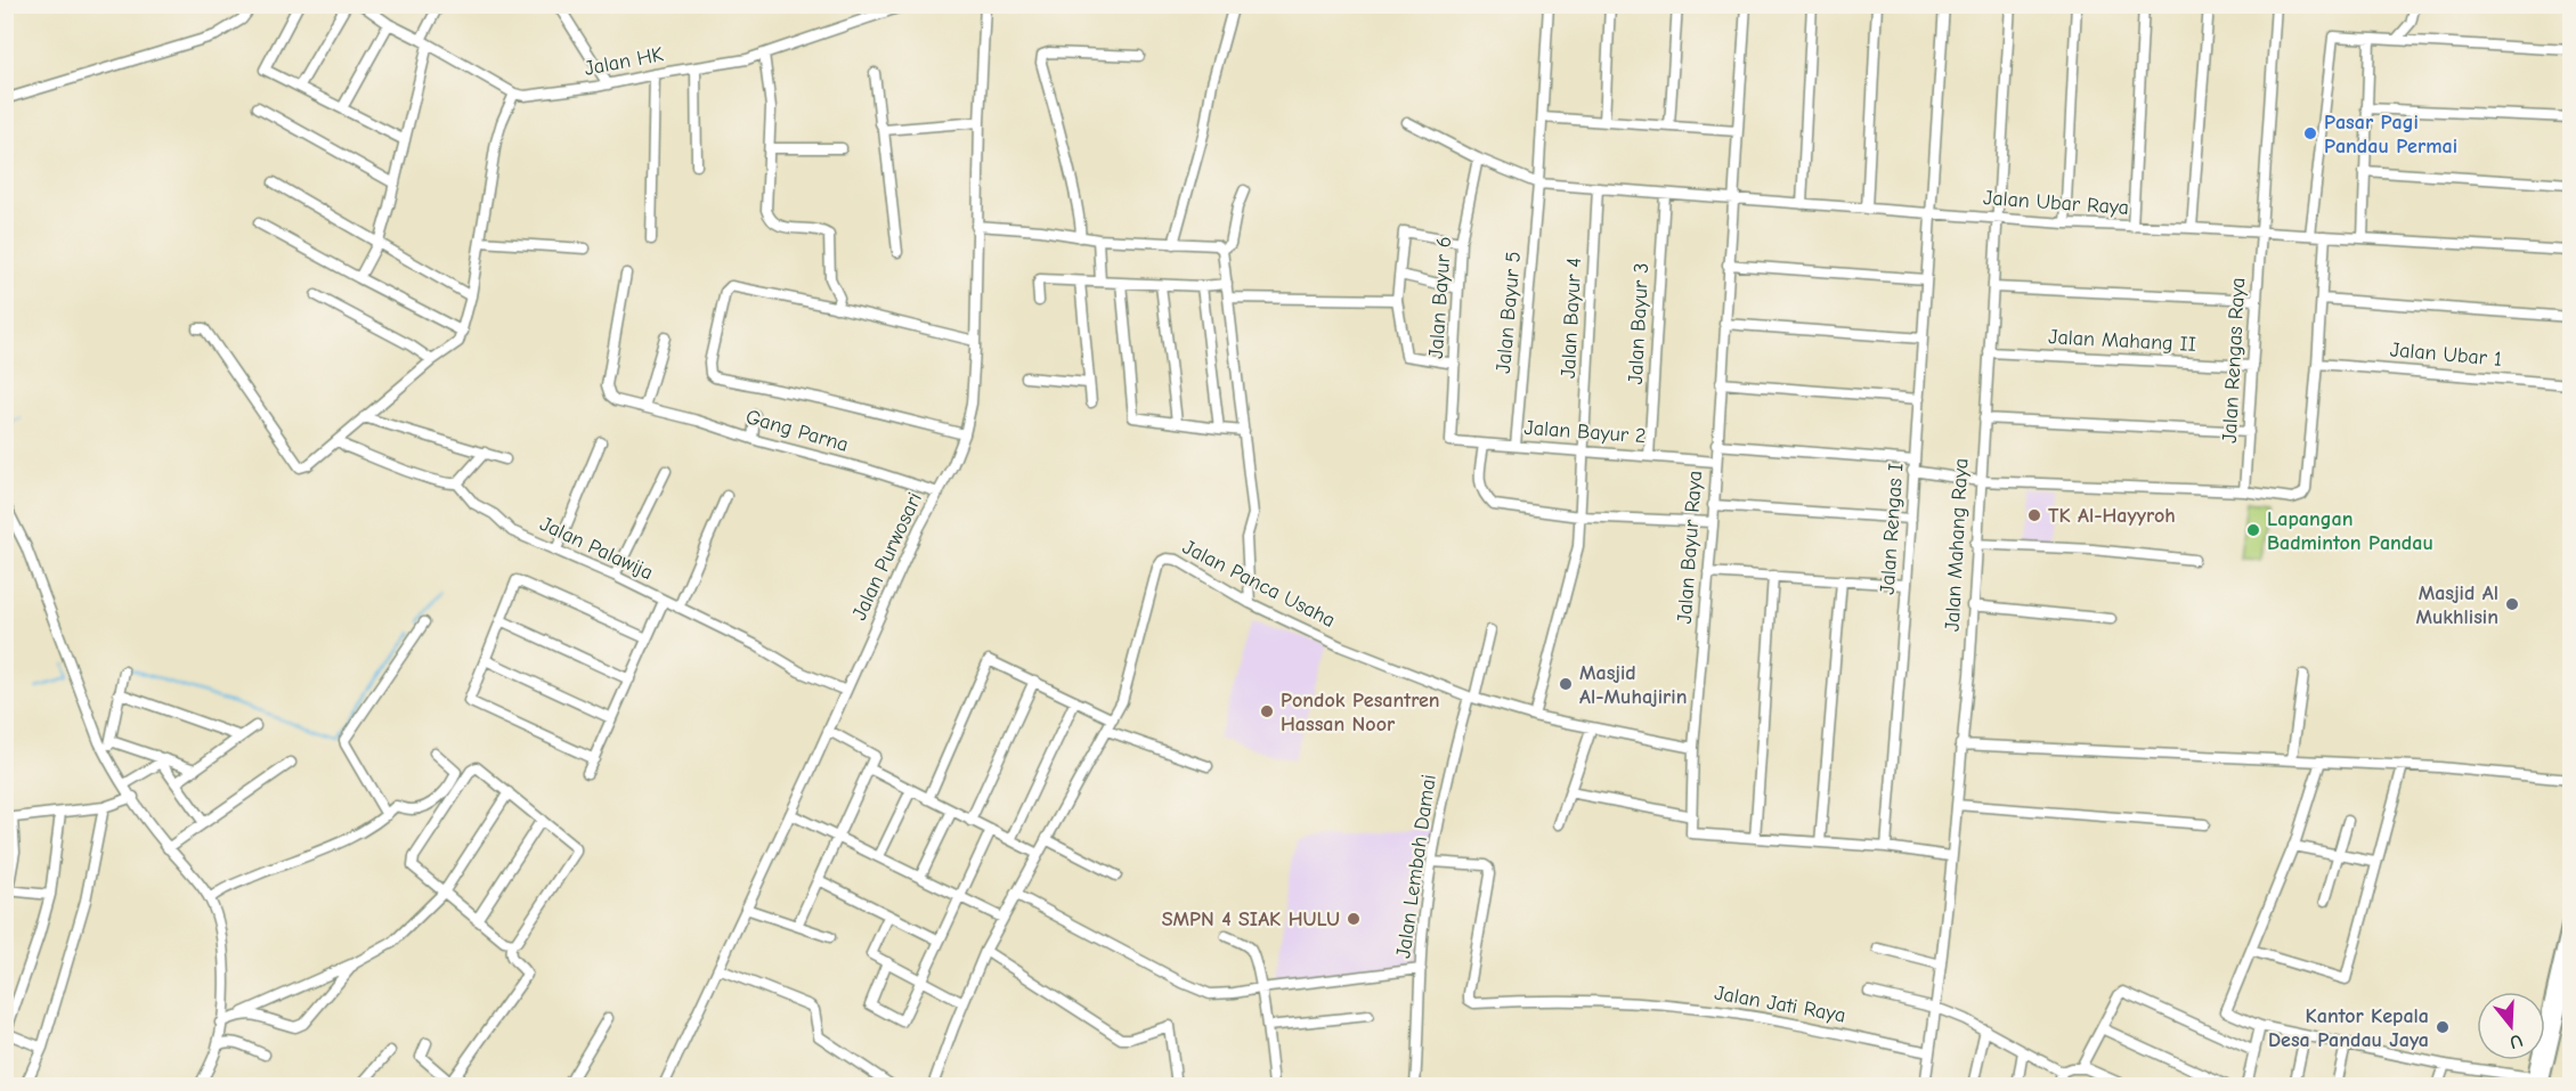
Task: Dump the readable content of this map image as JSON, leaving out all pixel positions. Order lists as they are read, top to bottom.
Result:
{
  "streets": {
    "street": [
      "Jalan HK",
      "Jalan Ubar Raya",
      "Jalan Bayur 6",
      "Jalan Bayur 5",
      "Jalan Bayur 4",
      "Jalan Bayur 3",
      "Jalan Mahang II",
      "Jalan Ubar 1",
      "Jalan Rengas Raya",
      "Gang Parna",
      "Jalan Bayur 2",
      "Jalan Rengas I",
      "Jalan Mahang Raya",
      "Jalan Bayur Raya",
      "Jalan Palawija",
      "Jalan Purwosari",
      "Jalan Panca Usaha",
      "Jalan Lembah Damai",
      "Jalan Jati Raya"
    ]
  },
  "crossings": [
    ["Jalan Ubar Raya", "Jalan Bayur 6"],
    ["Jalan Ubar Raya", "Jalan Bayur 5"],
    ["Jalan Ubar Raya", "Jalan Bayur 4"],
    ["Jalan Ubar Raya", "Jalan Bayur 3"],
    ["Jalan Ubar Raya", "Jalan Rengas Raya"],
    ["Jalan Ubar Raya", "Jalan Rengas I"],
    ["Jalan Ubar Raya", "Jalan Mahang Raya"],
    ["Jalan Ubar Raya", "Jalan Bayur Raya"],
    ["Jalan Bayur 6", "Jalan Bayur 2"],
    ["Jalan Bayur 5", "Jalan Bayur 2"],
    ["Jalan Bayur 4", "Jalan Bayur 2"],
    ["Jalan Bayur 4", "Jalan Panca Usaha"],
    ["Jalan Bayur 3", "Jalan Bayur 2"],
    ["Jalan Mahang II", "Jalan Rengas Raya"],
    ["Jalan Mahang II", "Jalan Mahang Raya"],
    ["Gang Parna", "Jalan Purwosari"],
    ["Jalan Bayur 2", "Jalan Bayur Raya"],
    ["Jalan Mahang Raya", "Jalan Jati Raya"],
    ["Jalan Bayur Raya", "Jalan Panca Usaha"],
    ["Jalan Palawija", "Jalan Purwosari"],
    ["Jalan Panca Usaha", "Jalan Lembah Damai"],
    ["Jalan Lembah Damai", "Jalan Jati Raya"]
  ],
  "places": [
    "Pasar Pagi Pandau Permai",
    "TK Al-Hayyroh",
    "Lapangan Badminton Pandau",
    "Masjid Al Mukhlisin",
    "Masjid Al-Muhajirin",
    "Pondok Pesantren Hassan Noor",
    "SMPN 4 SIAK HULU",
    "Kantor Kepala Desa Pandau Jaya"
  ],
  "north": "bottom"
}
